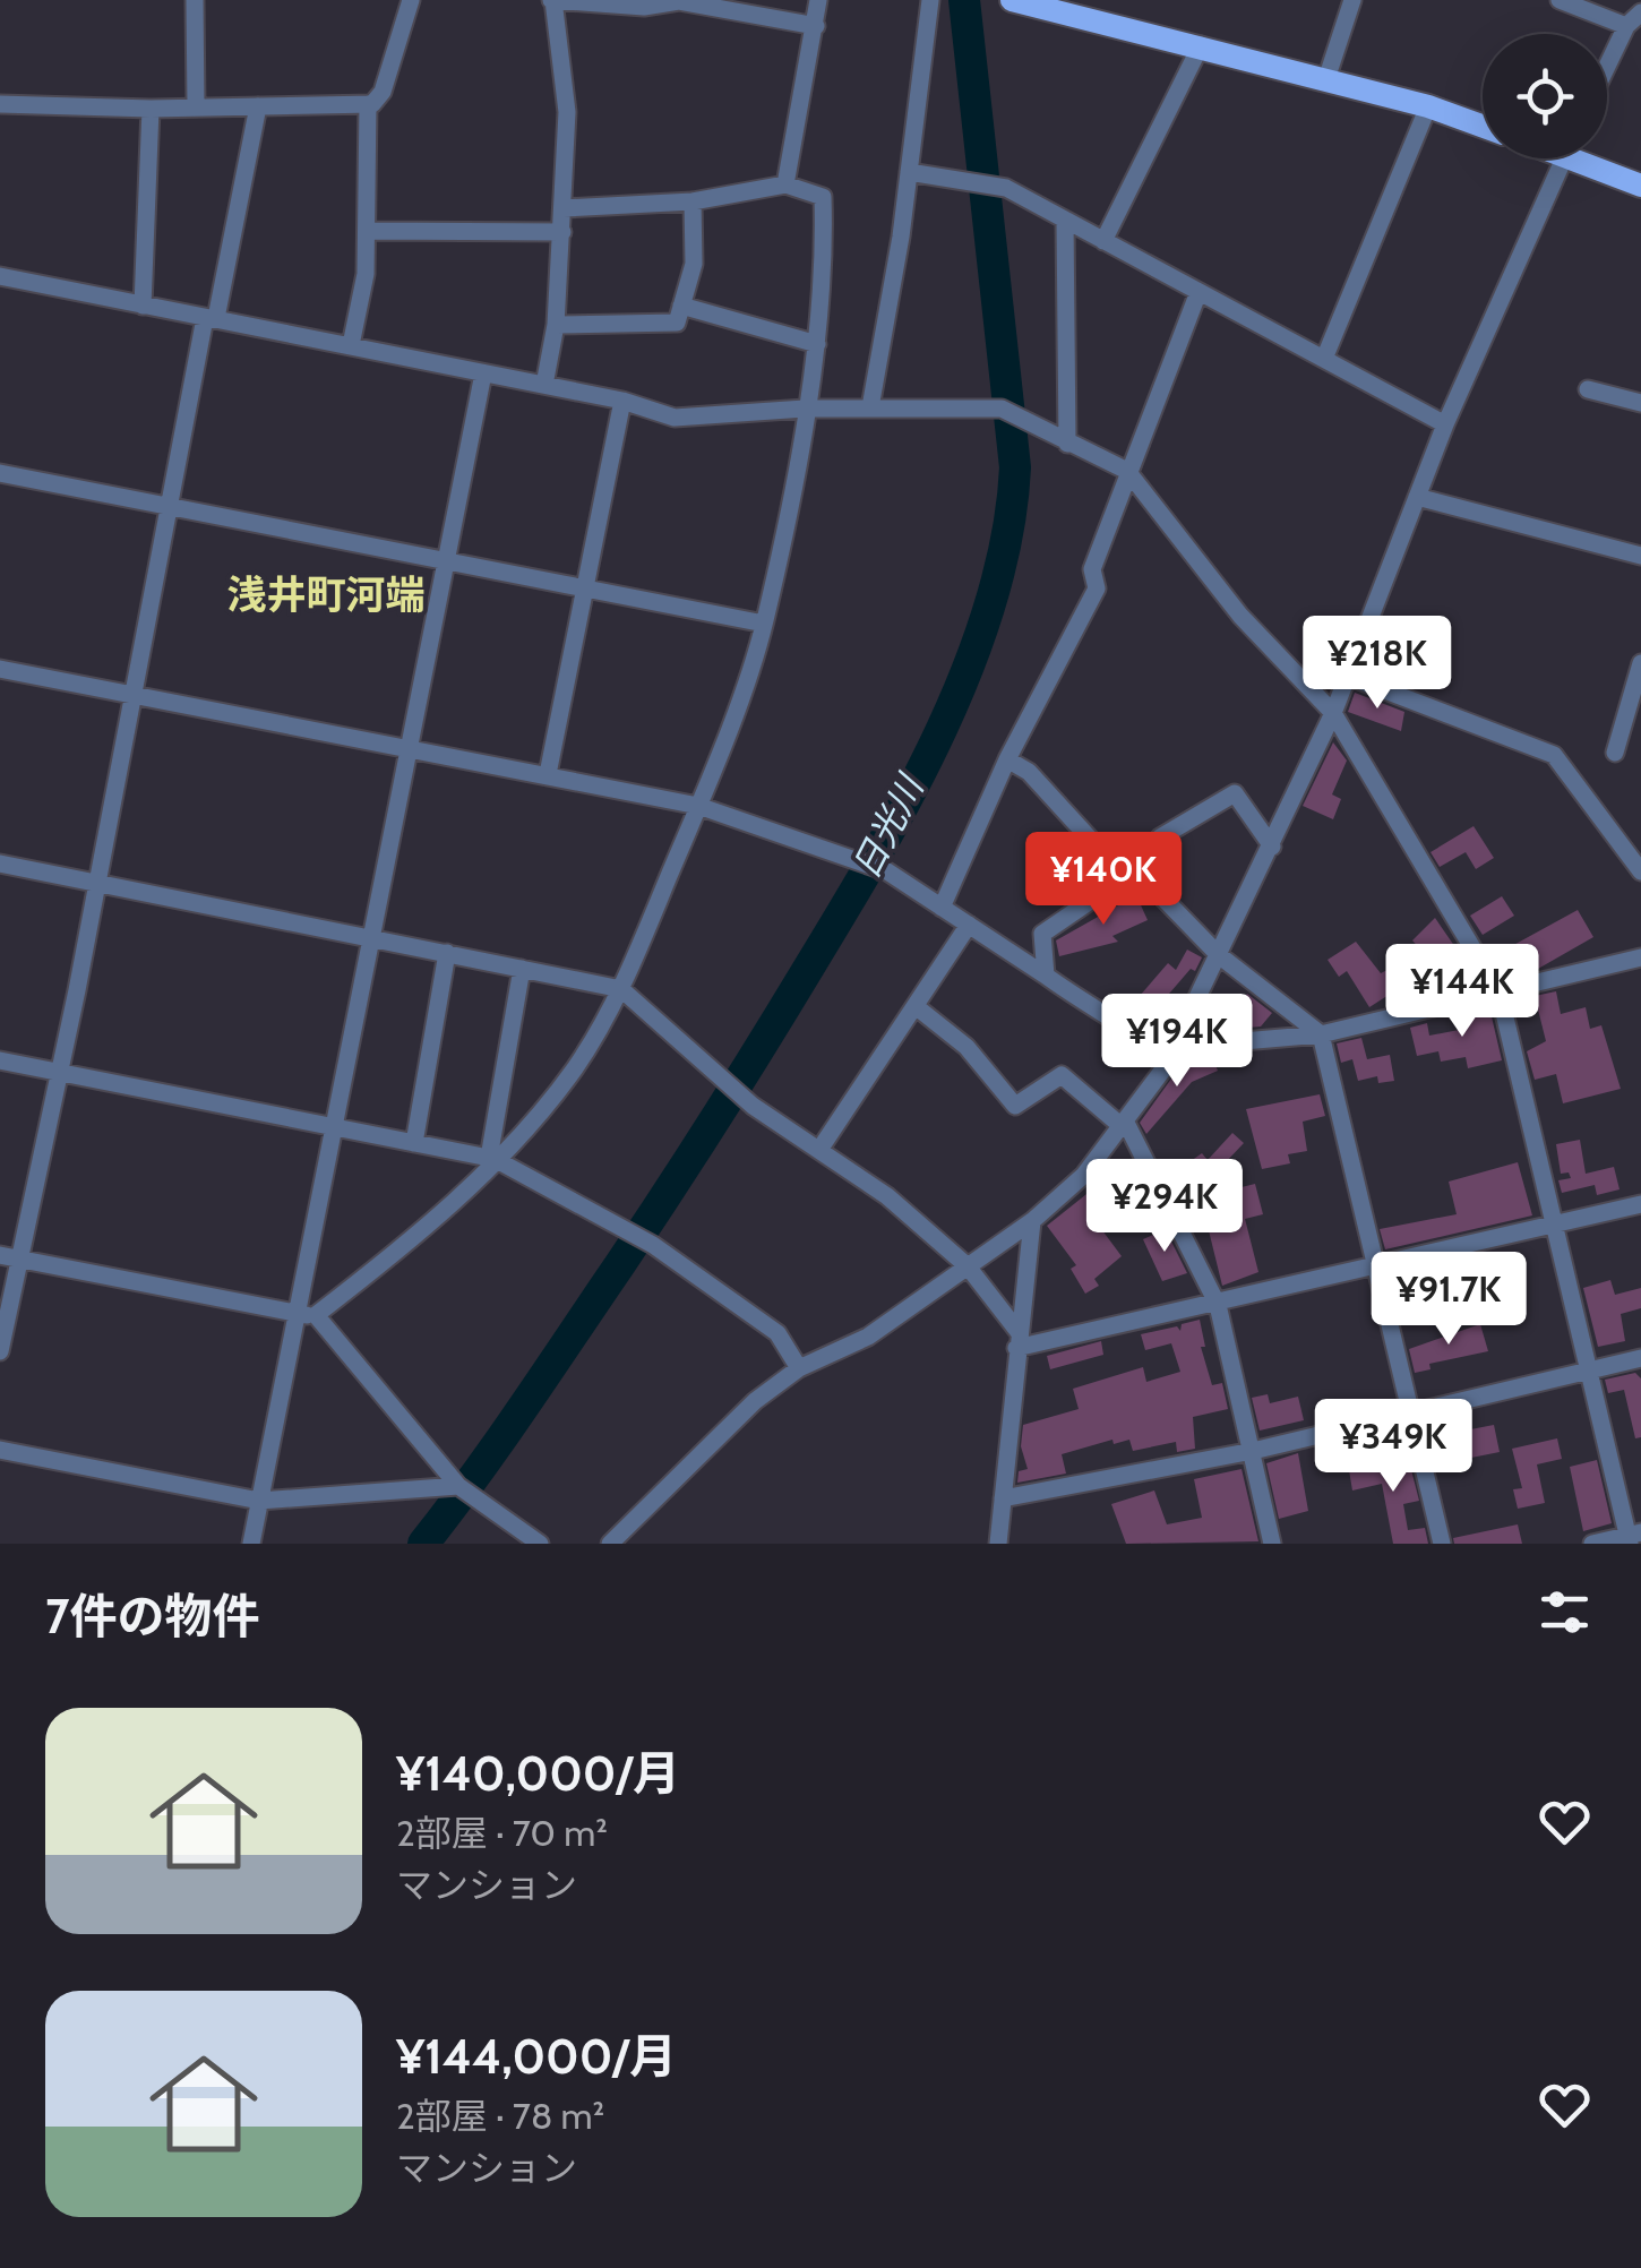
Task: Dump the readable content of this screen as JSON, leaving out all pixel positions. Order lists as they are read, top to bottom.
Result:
{
  "districts": ["浅井町河端"],
  "water": ["日光川"],
  "page": {
    "price": [
      "¥218K",
      "¥140K",
      "¥144K",
      "¥194K",
      "¥294K",
      "¥91.7K",
      "¥349K"
    ],
    "heading": "7件の物件",
    "list": [
      {
        "name": "¥140,000/月",
        "note": "2部屋 · 70 m² · マンション"
      },
      {
        "name": "¥144,000/月",
        "note": "2部屋 · 78 m² · マンション"
      }
    ]
  }
}
